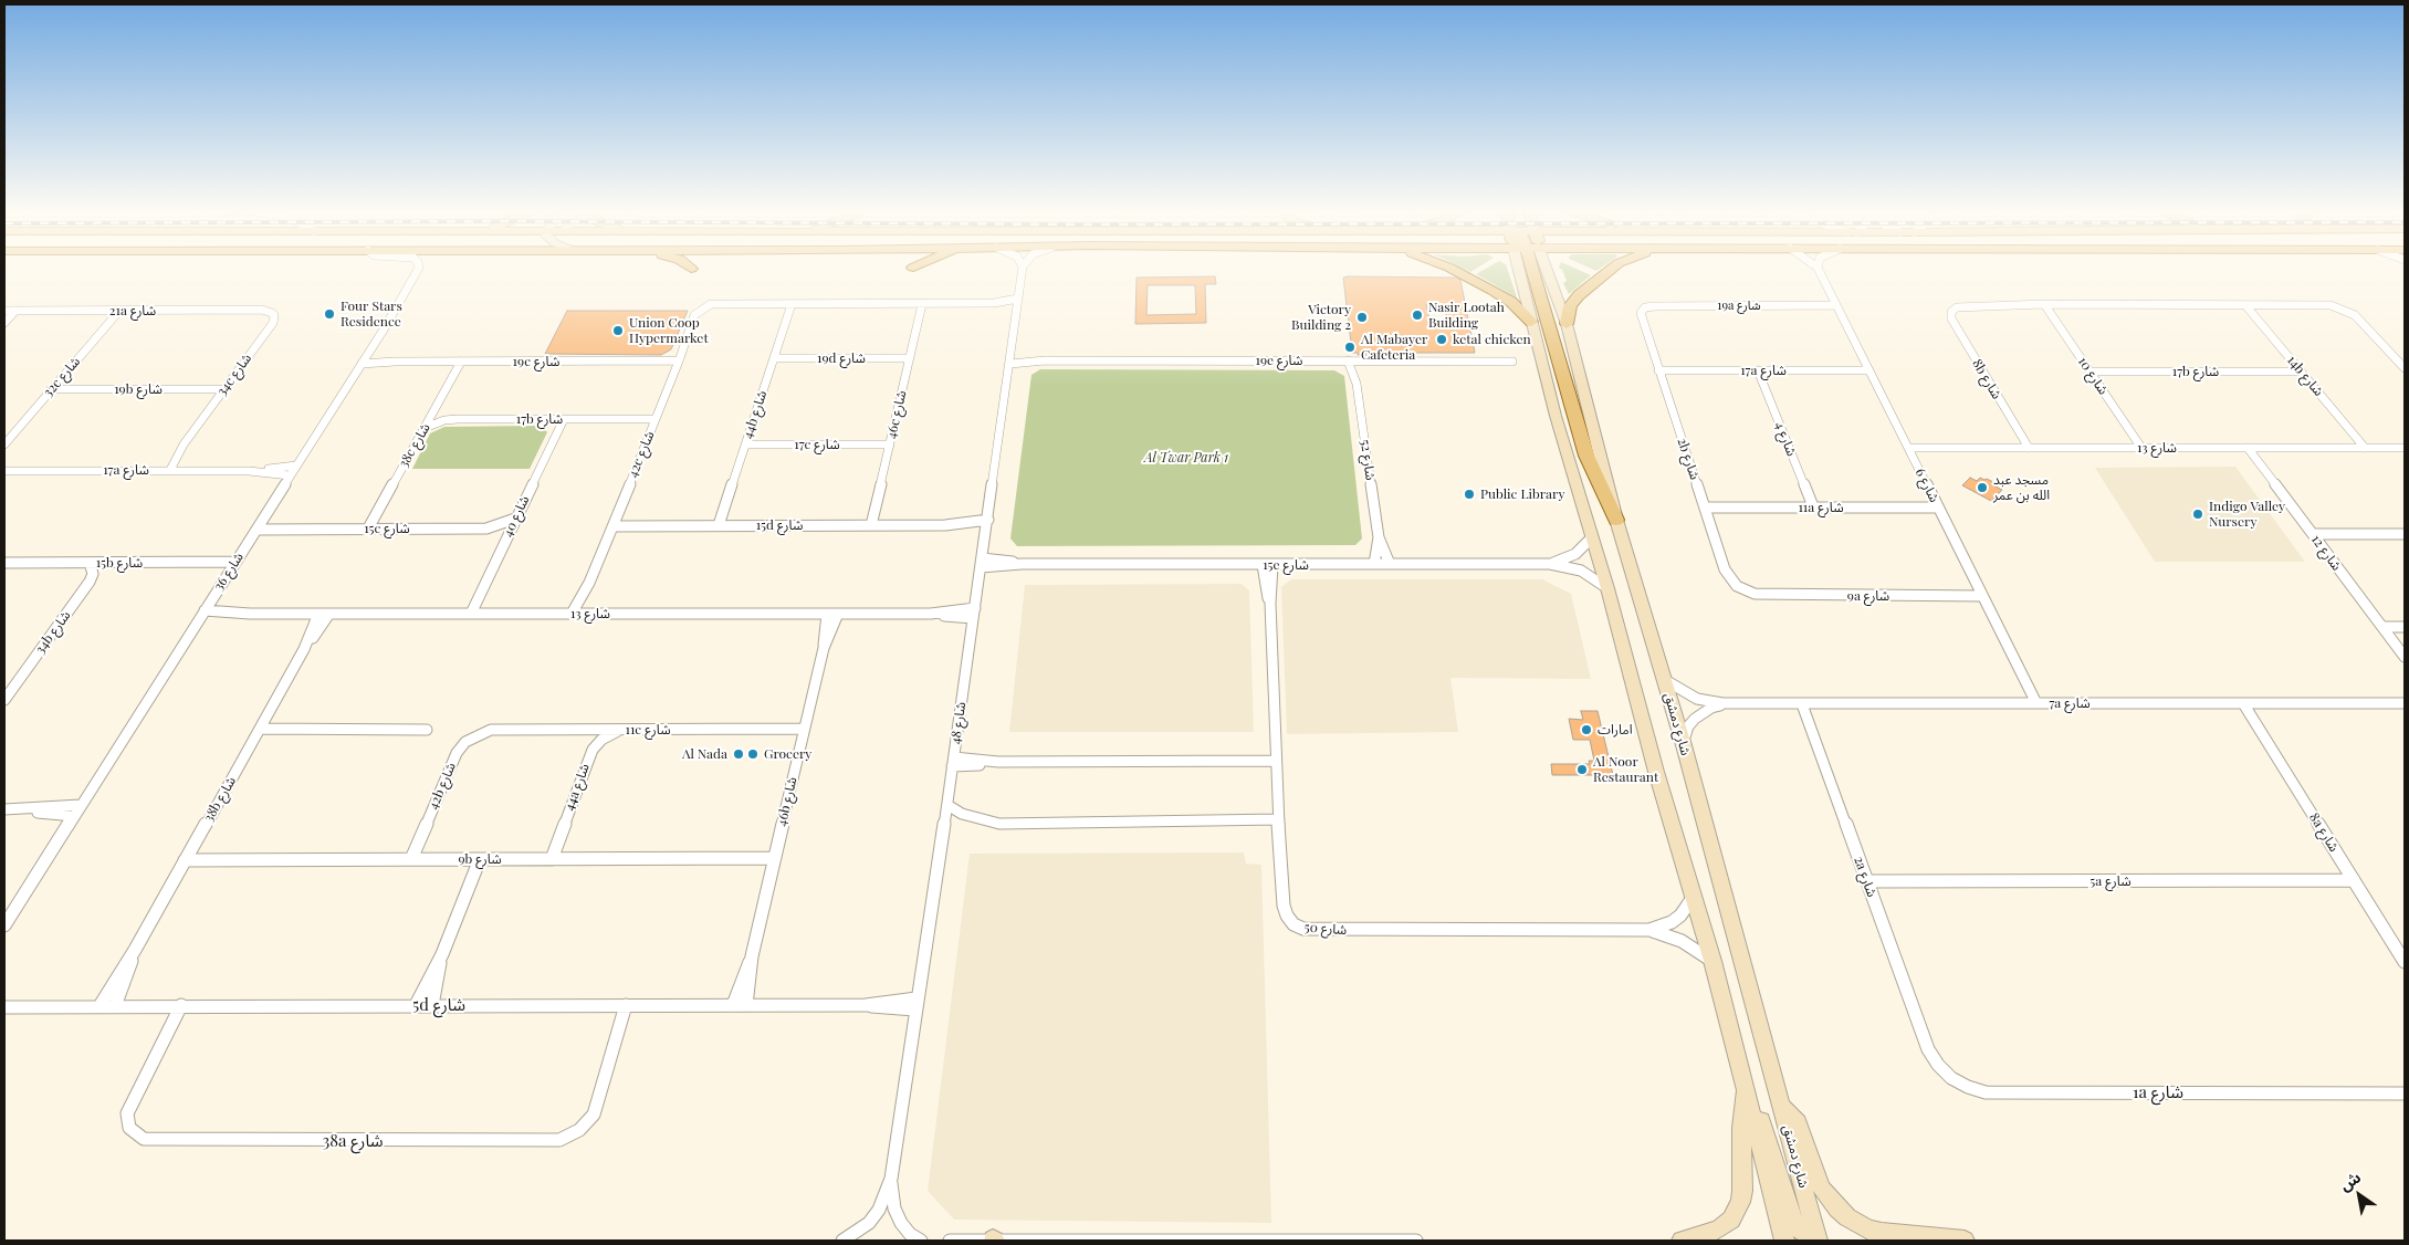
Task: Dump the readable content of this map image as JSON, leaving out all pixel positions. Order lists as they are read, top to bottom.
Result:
{
  "streets": {
    "main road": ["شارع دمشق"],
    "street": [
      "19a شارع",
      "21a شارع",
      "19d شارع",
      "19e شارع",
      "19c شارع",
      "17a شارع",
      "17b شارع",
      "34c شارع",
      "شارع 10",
      "14b شارع",
      "32c شارع",
      "8b شارع",
      "19b شارع",
      "44b شارع",
      "46c شارع",
      "شارع 4",
      "17c شارع",
      "38c شارع",
      "شارع 13",
      "42c شارع",
      "2b شارع",
      "شارع 52",
      "شارع 6",
      "11a شارع",
      "شارع 40",
      "15d شارع",
      "15c شارع",
      "شارع 12",
      "15b شارع",
      "15e شارع",
      "شارع 36",
      "9a شارع",
      "34b شارع",
      "7a شارع",
      "شارع 48",
      "11c شارع",
      "42b شارع",
      "44a شارع",
      "38b شارع",
      "46b شارع",
      "8a شارع",
      "9b شارع",
      "2a شارع",
      "5a شارع",
      "شارع 50",
      "5d شارع",
      "1a شارع",
      "38a شارع"
    ]
  },
  "crossings": [
    ["19a شارع", "2b شارع"],
    ["19a شارع", "شارع 6"],
    ["21a شارع", "34c شارع"],
    ["21a شارع", "32c شارع"],
    ["19d شارع", "44b شارع"],
    ["19d شارع", "46c شارع"],
    ["19e شارع", "شارع 52"],
    ["19e شارع", "شارع 48"],
    ["19c شارع", "38c شارع"],
    ["19c شارع", "42c شارع"],
    ["19c شارع", "شارع 36"],
    ["17a شارع", "34c شارع"],
    ["17a شارع", "شارع 4"],
    ["17a شارع", "2b شارع"],
    ["17a شارع", "شارع 6"],
    ["17a شارع", "شارع 36"],
    ["17b شارع", "شارع 10"],
    ["17b شارع", "14b شارع"],
    ["17b شارع", "38c شارع"],
    ["17b شارع", "42c شارع"],
    ["17b شارع", "شارع 40"],
    ["34c شارع", "19b شارع"],
    ["شارع 10", "8b شارع"],
    ["شارع 10", "شارع 13"],
    ["14b شارع", "شارع 13"],
    ["32c شارع", "19b شارع"],
    ["8b شارع", "شارع 13"],
    ["44b شارع", "17c شارع"],
    ["44b شارع", "15d شارع"],
    ["46c شارع", "17c شارع"],
    ["46c شارع", "15d شارع"],
    ["شارع 4", "11a شارع"],
    ["38c شارع", "15c شارع"],
    ["شارع 13", "42c شارع"],
    ["شارع 13", "شارع 6"],
    ["شارع 13", "شارع 40"],
    ["شارع 13", "شارع 12"],
    ["شارع 13", "شارع 36"],
    ["شارع 13", "شارع 48"],
    ["شارع 13", "38b شارع"],
    ["شارع 13", "46b شارع"],
    ["42c شارع", "15d شارع"],
    ["2b شارع", "11a شارع"],
    ["2b شارع", "9a شارع"],
    ["شارع 52", "15e شارع"],
    ["شارع 6", "11a شارع"],
    ["شارع 6", "9a شارع"],
    ["شارع 6", "7a شارع"],
    ["شارع 40", "15c شارع"],
    ["15d شارع", "شارع 48"],
    ["15c شارع", "شارع 36"],
    ["15b شارع", "شارع 36"],
    ["15b شارع", "34b شارع"],
    ["15e شارع", "شارع 48"],
    ["15e شارع", "شارع دمشق"],
    ["15e شارع", "شارع 50"],
    ["7a شارع", "شارع دمشق"],
    ["7a شارع", "8a شارع"],
    ["7a شارع", "2a شارع"],
    ["شارع 48", "5d شارع"],
    ["شارع دمشق", "شارع 50"],
    ["11c شارع", "42b شارع"],
    ["11c شارع", "44a شارع"],
    ["11c شارع", "46b شارع"],
    ["42b شارع", "9b شارع"],
    ["44a شارع", "9b شارع"],
    ["38b شارع", "9b شارع"],
    ["38b شارع", "5d شارع"],
    ["46b شارع", "9b شارع"],
    ["46b شارع", "5d شارع"],
    ["8a شارع", "5a شارع"],
    ["2a شارع", "5a شارع"],
    ["2a شارع", "1a شارع"],
    ["5d شارع", "38a شارع"]
  ],
  "parks": ["Al Twar Park 1"],
  "places": [
    "Four Stars Residence",
    "Nasir Lootah Building",
    "Victory Building 2",
    "Union Coop Hypermarket",
    "ketal chicken",
    "Al Mabayer Cafeteria",
    "مسجد عبد الله بن عمر",
    "Public Library",
    "Indigo Valley Nursery",
    "امارات",
    "Al Nada",
    "Grocery",
    "Al Noor Restaurant"
  ],
  "north": "top left"
}
